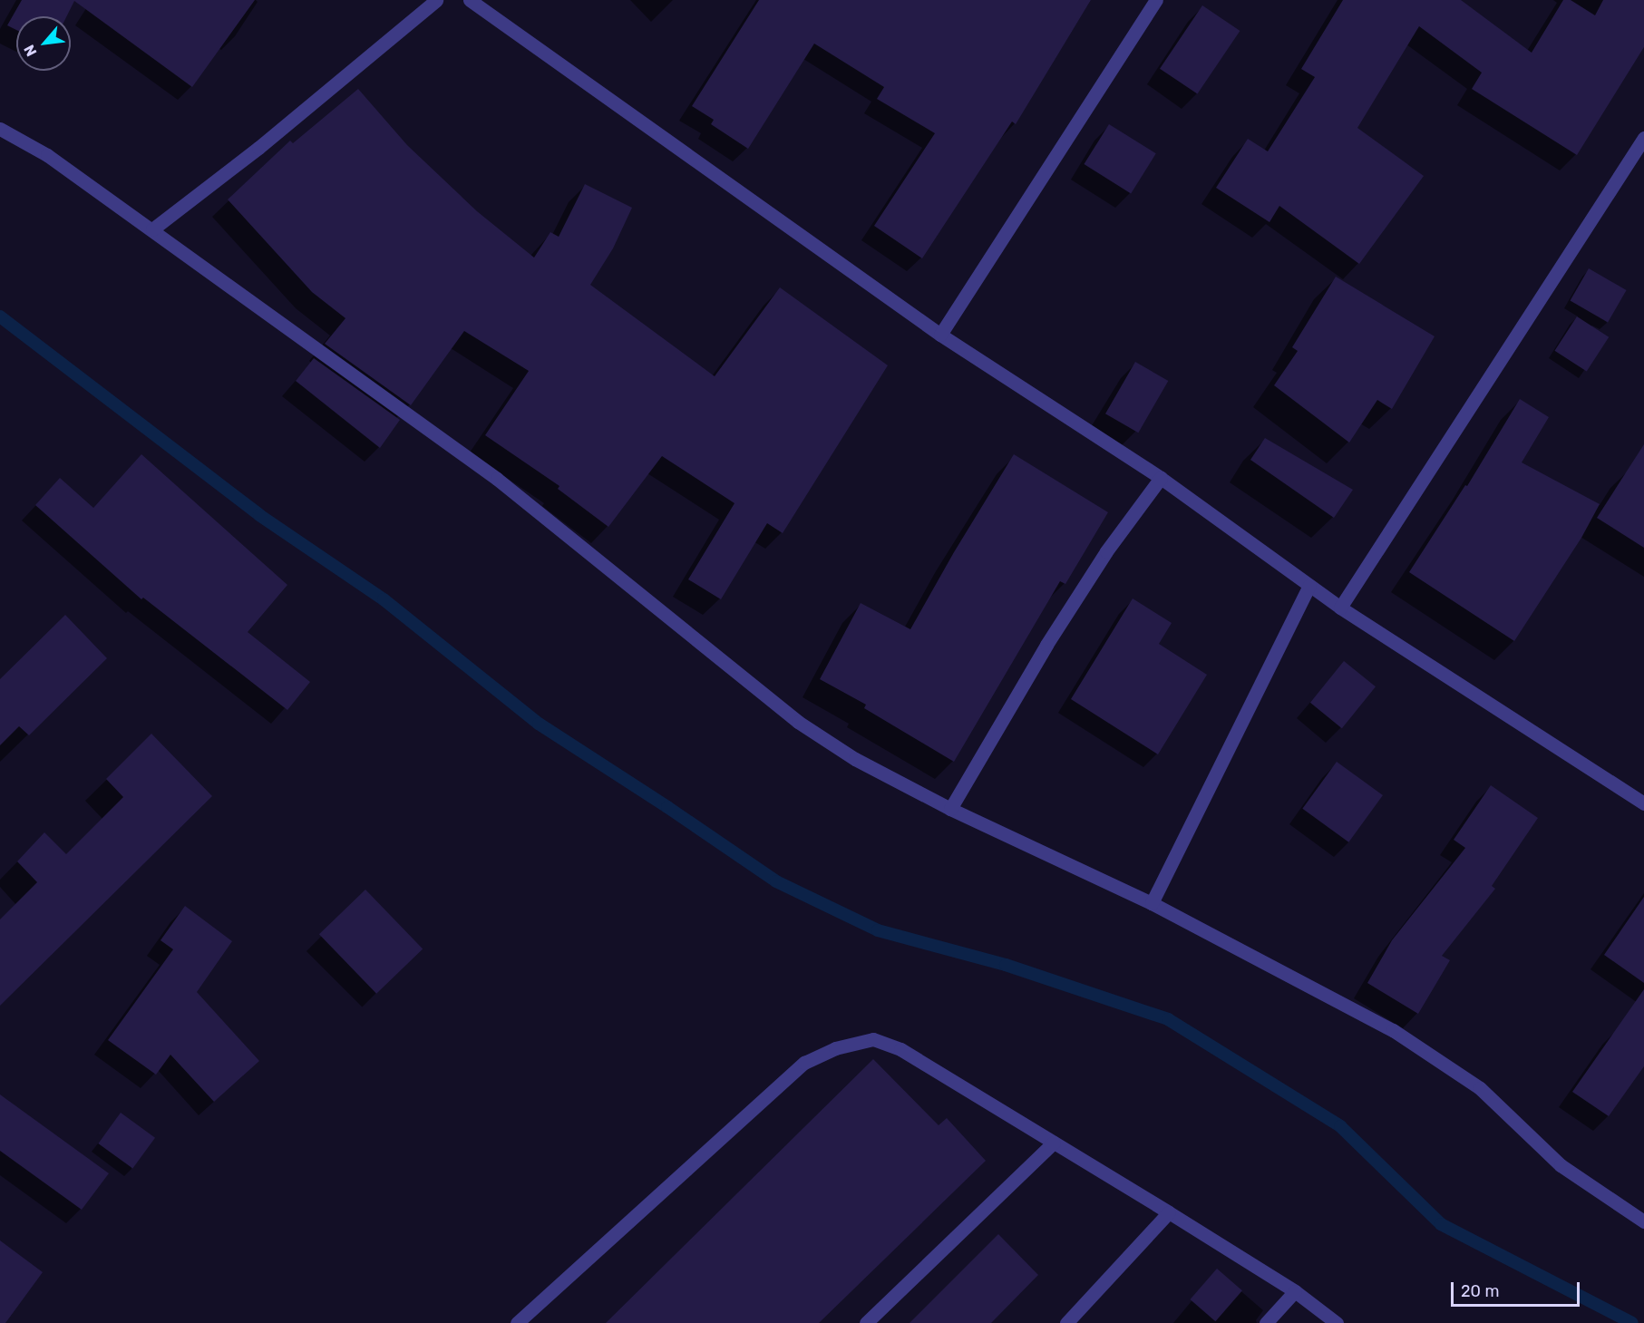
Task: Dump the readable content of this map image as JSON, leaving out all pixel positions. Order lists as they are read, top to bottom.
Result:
{
  "scale_bar": "20 m",
  "north": "bottom left"
}
